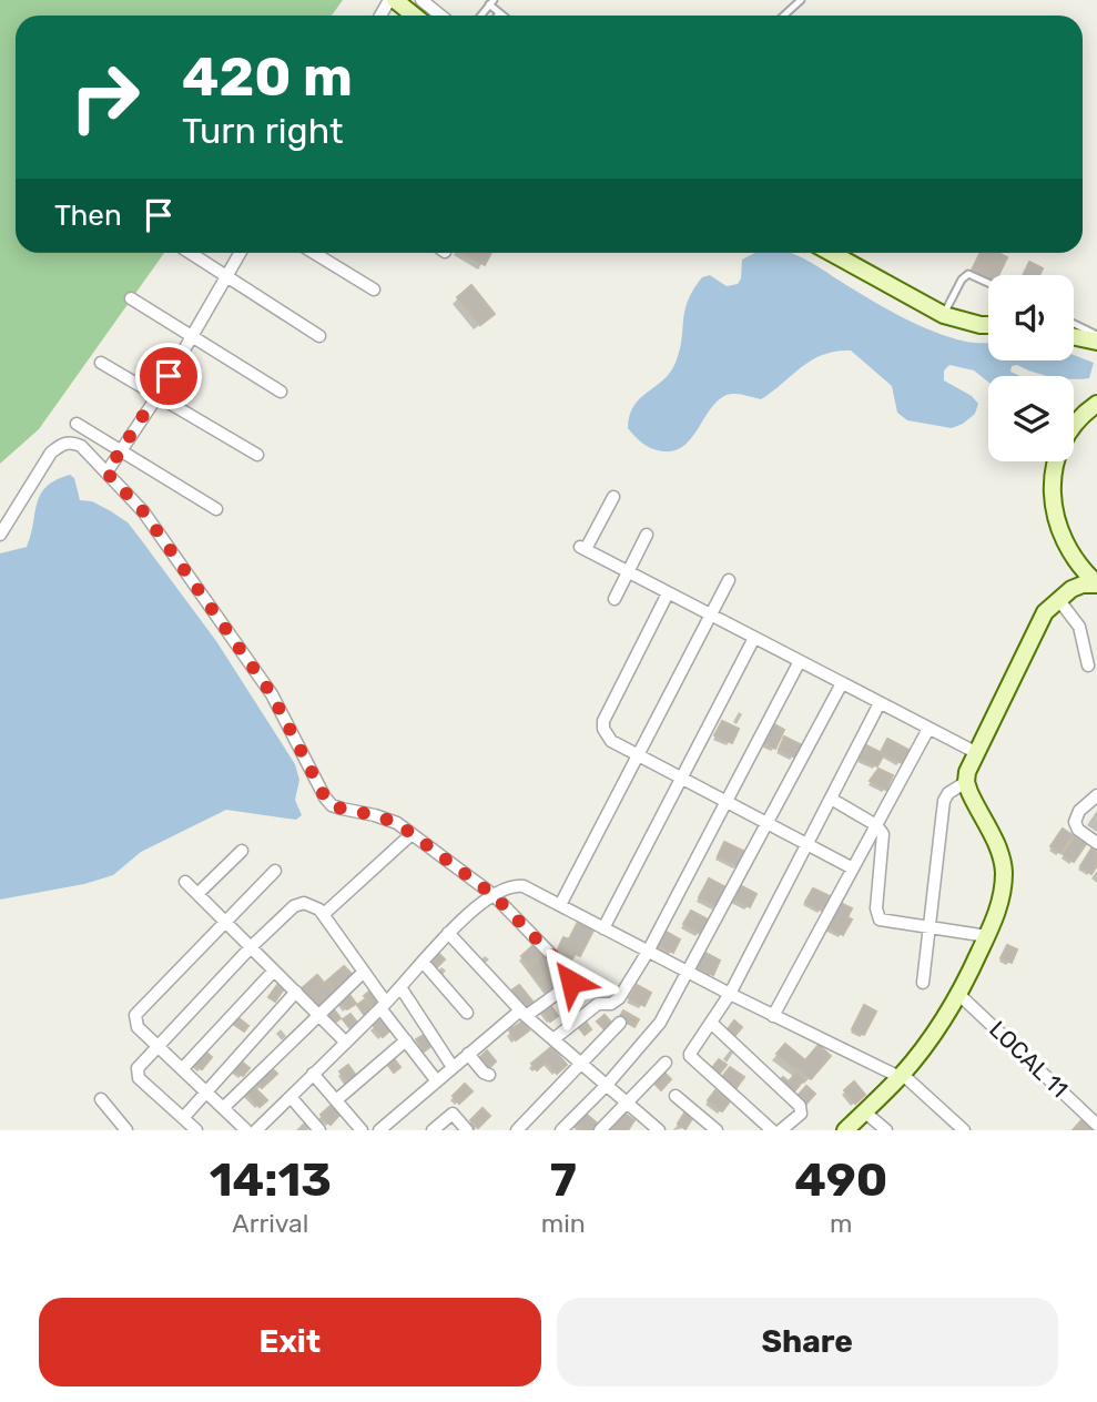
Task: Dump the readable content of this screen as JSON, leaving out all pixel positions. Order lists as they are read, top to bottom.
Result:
{
  "streets": {
    "street": ["LOCAL 11"]
  },
  "page": {
    "turn": ["420 m", "Turn right"],
    "then": "Then",
    "eta": [
      "14:13",
      "Arrival",
      "7",
      "min",
      "490",
      "m"
    ],
    "buttons": ["Exit", "Share"]
  }
}
